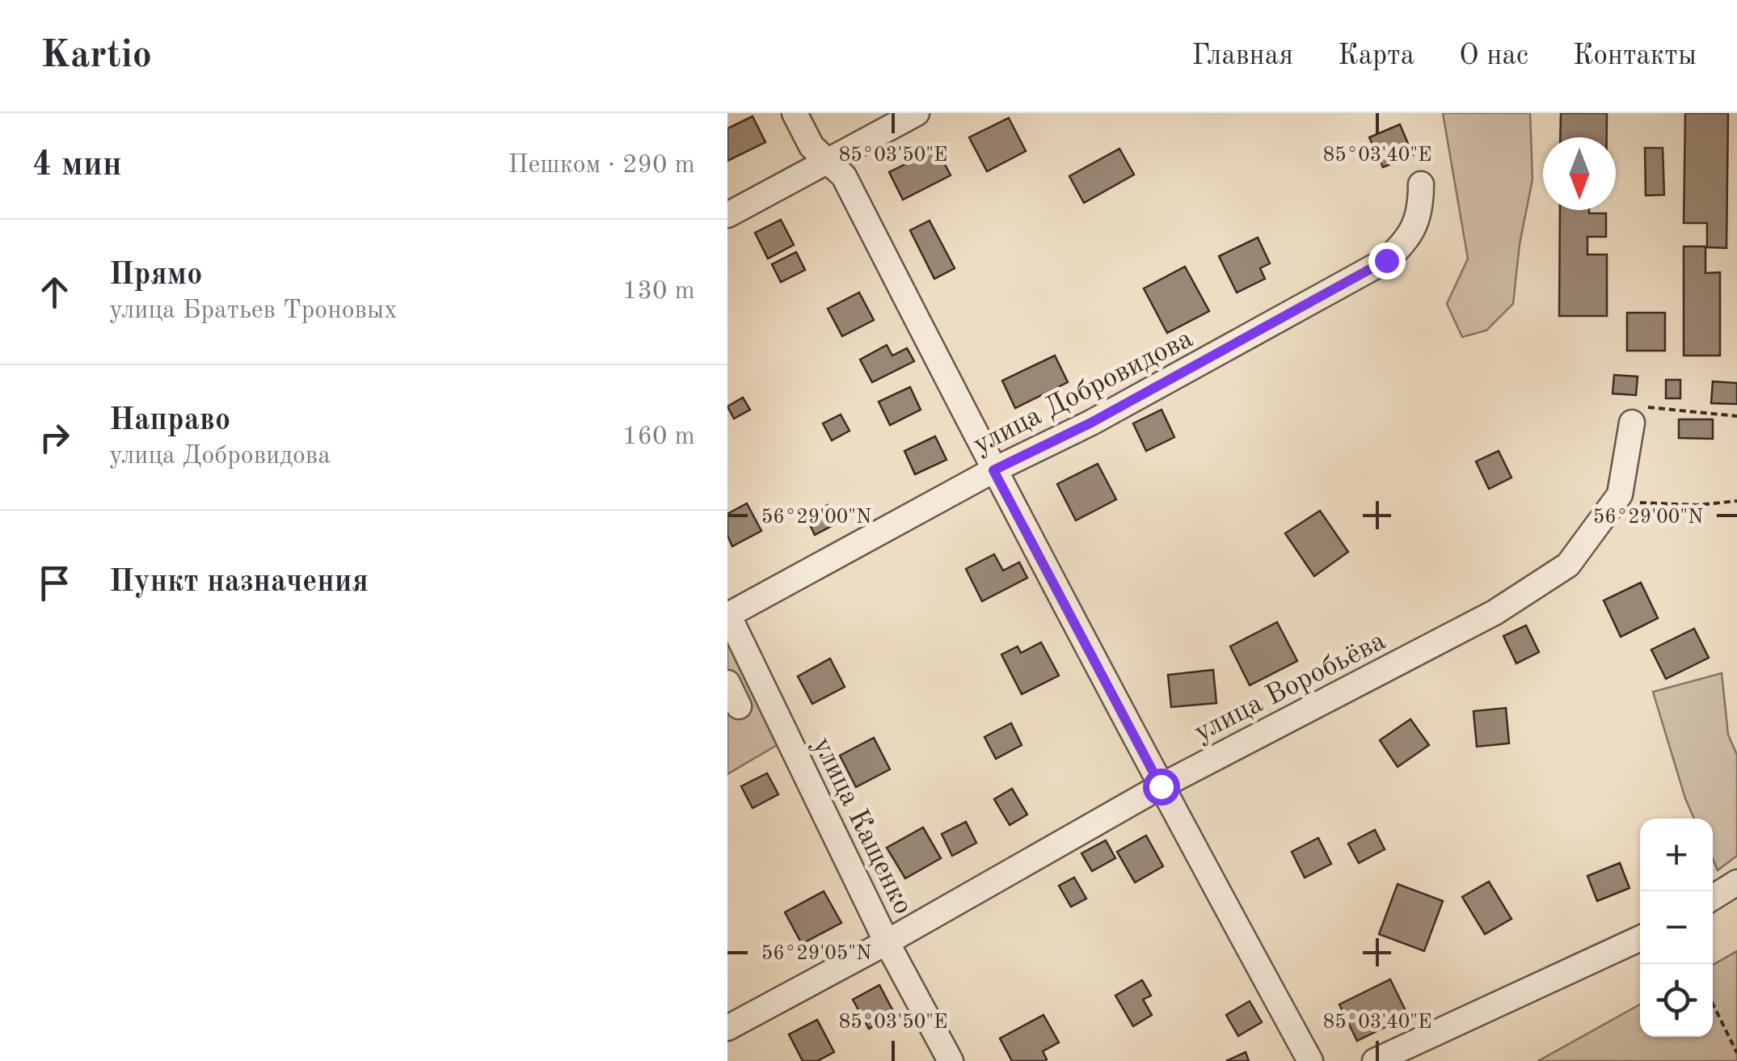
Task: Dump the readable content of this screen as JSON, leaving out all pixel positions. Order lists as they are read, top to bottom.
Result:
{
  "streets": {
    "street": ["улица Добровидова", "улица Воробьёва", "улица Кащенко"]
  },
  "crossings": [
    ["улица Добровидова", "улица Кащенко"],
    ["улица Воробьёва", "улица Кащенко"]
  ],
  "north": "bottom",
  "page": {
    "header": "Kartio",
    "nav": [
      "Главная",
      "Карта",
      "О нас",
      "Контакты"
    ],
    "heading": ["4 мин", "Пешком · 290 m"],
    "list": [
      ["Прямо", "улица Братьев Троновых", "130 m"],
      ["Направо", "улица Добровидова", "160 m"],
      "Пункт назначения"
    ],
    "map_buttons": ["+", "−"]
  },
  "coordinates": [
    "85°03'50\"E",
    "85°03'40\"E",
    "56°29'00\"N",
    "56°29'05\"N"
  ]
}
